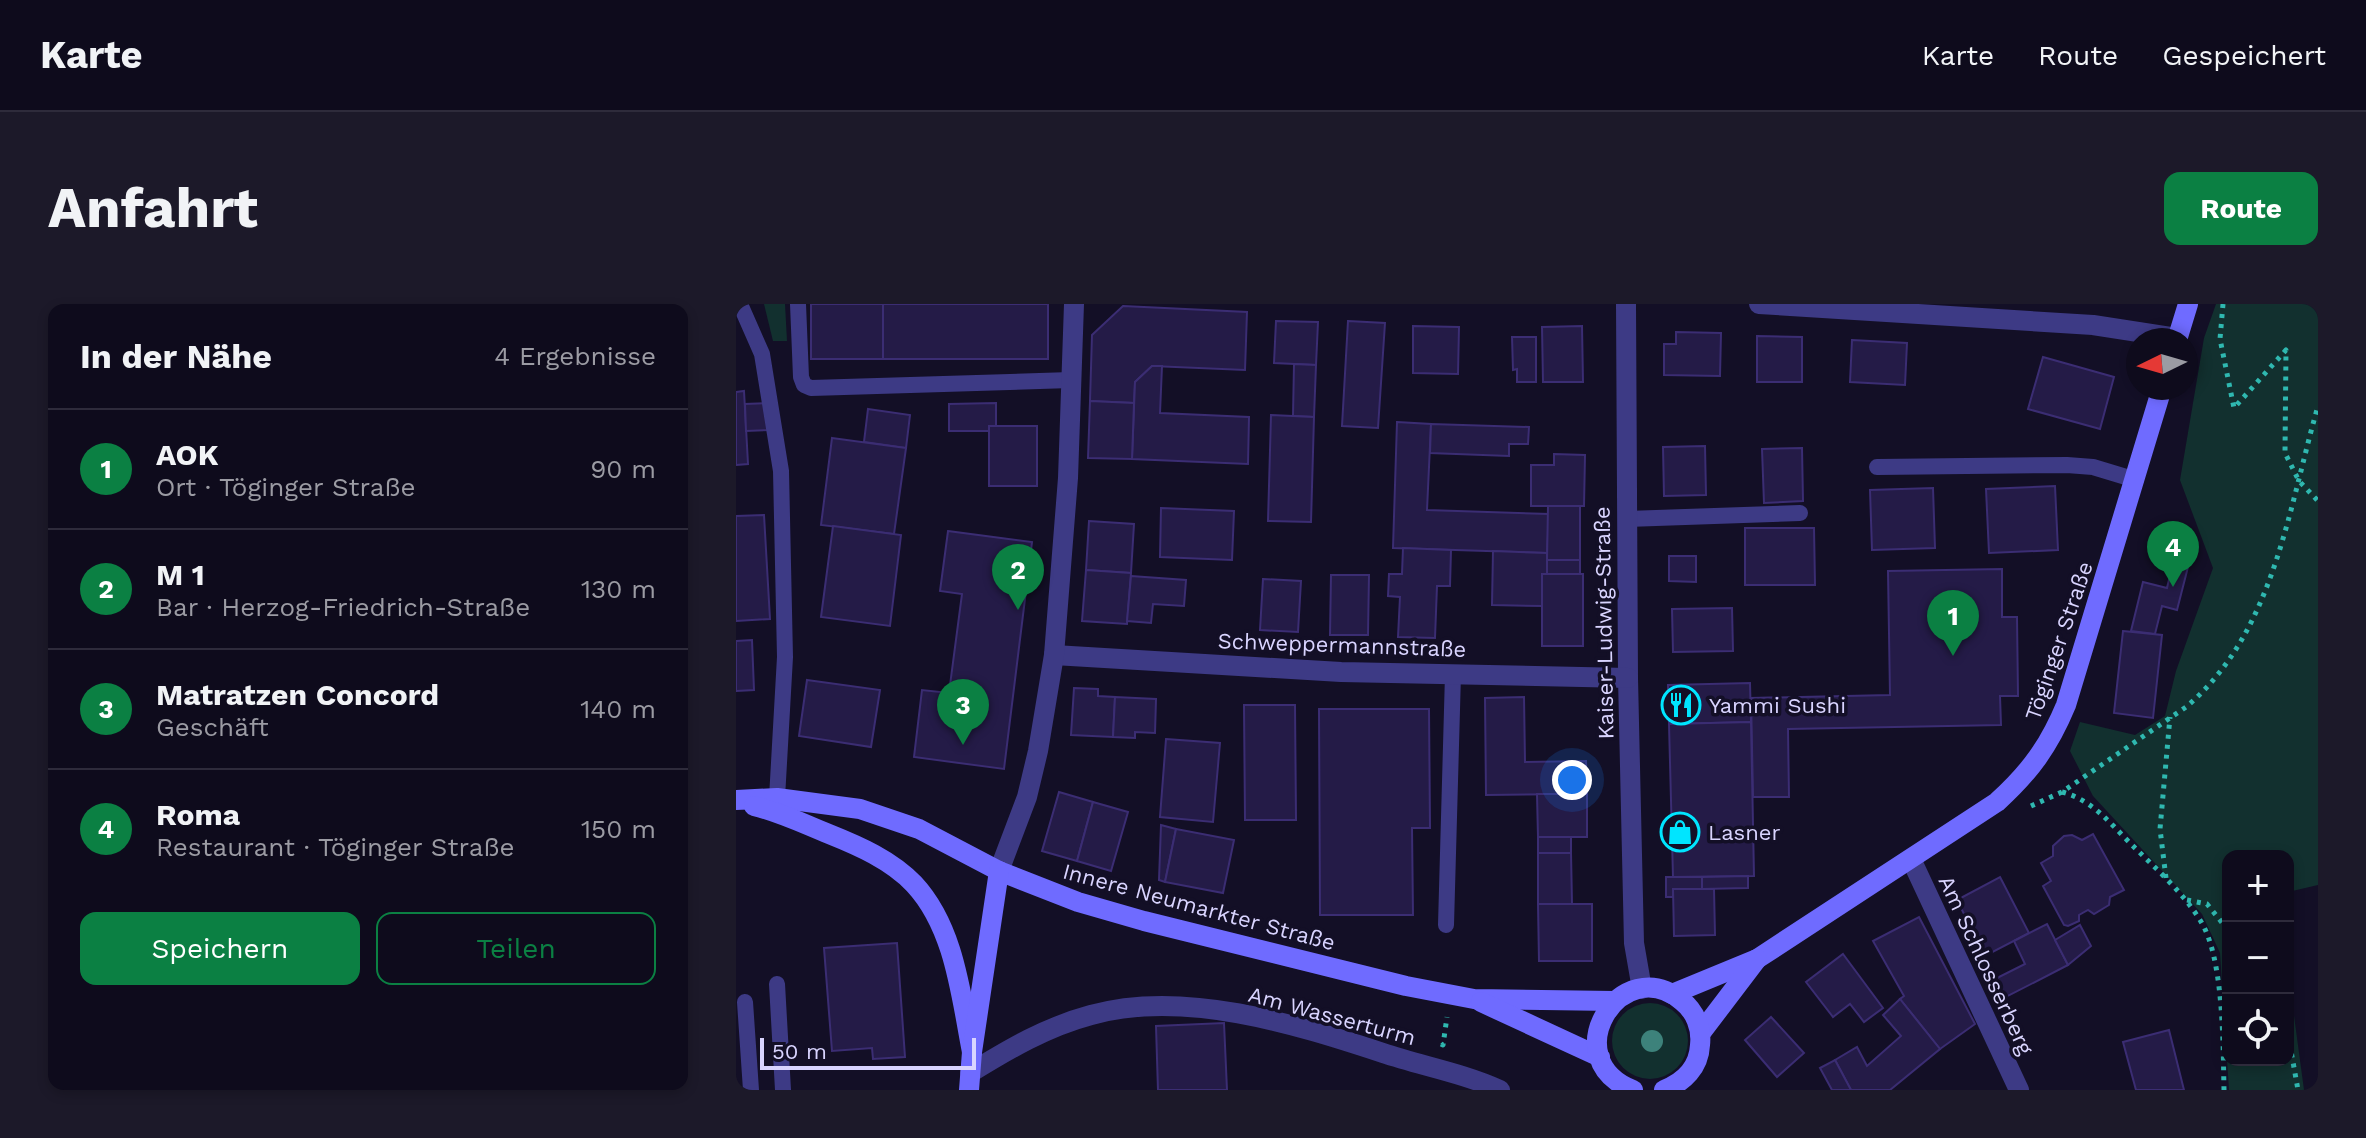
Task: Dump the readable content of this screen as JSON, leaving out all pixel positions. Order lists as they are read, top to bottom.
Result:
{
  "streets": {
    "street": [
      "Kaiser-Ludwig-Straße",
      "Töginger Straße",
      "Schweppermannstraße",
      "Innere Neumarkter Straße",
      "Am Schlosserberg",
      "Am Wasserturm"
    ]
  },
  "crossings": [
    ["Kaiser-Ludwig-Straße", "Schweppermannstraße"],
    ["Töginger Straße", "Am Schlosserberg"]
  ],
  "places": {
    "restaurant": ["Yammi Sushi"],
    "shop": ["Lasner"]
  },
  "scale_bar": "50 m",
  "north": "left",
  "page": {
    "header": "Karte",
    "nav": ["Karte", "Route", "Gespeichert"],
    "buttons": [
      "Route",
      ["Speichern", "Teilen"]
    ],
    "title": "Anfahrt",
    "heading": ["In der Nähe", "4 Ergebnisse"],
    "list": [
      {
        "mark": "1",
        "name": "AOK",
        "note": "Ort · Töginger Straße",
        "value": "90 m"
      },
      {
        "mark": "2",
        "name": "M 1",
        "note": "Bar · Herzog-Friedrich-Straße",
        "value": "130 m"
      },
      {
        "mark": "3",
        "name": "Matratzen Concord",
        "note": "Geschäft",
        "value": "140 m"
      },
      {
        "mark": "4",
        "name": "Roma",
        "note": "Restaurant · Töginger Straße",
        "value": "150 m"
      }
    ],
    "pins": [
      "4",
      "2",
      "1",
      "3"
    ],
    "map_buttons": ["+", "−"],
    "scale": "50 m"
  }
}
